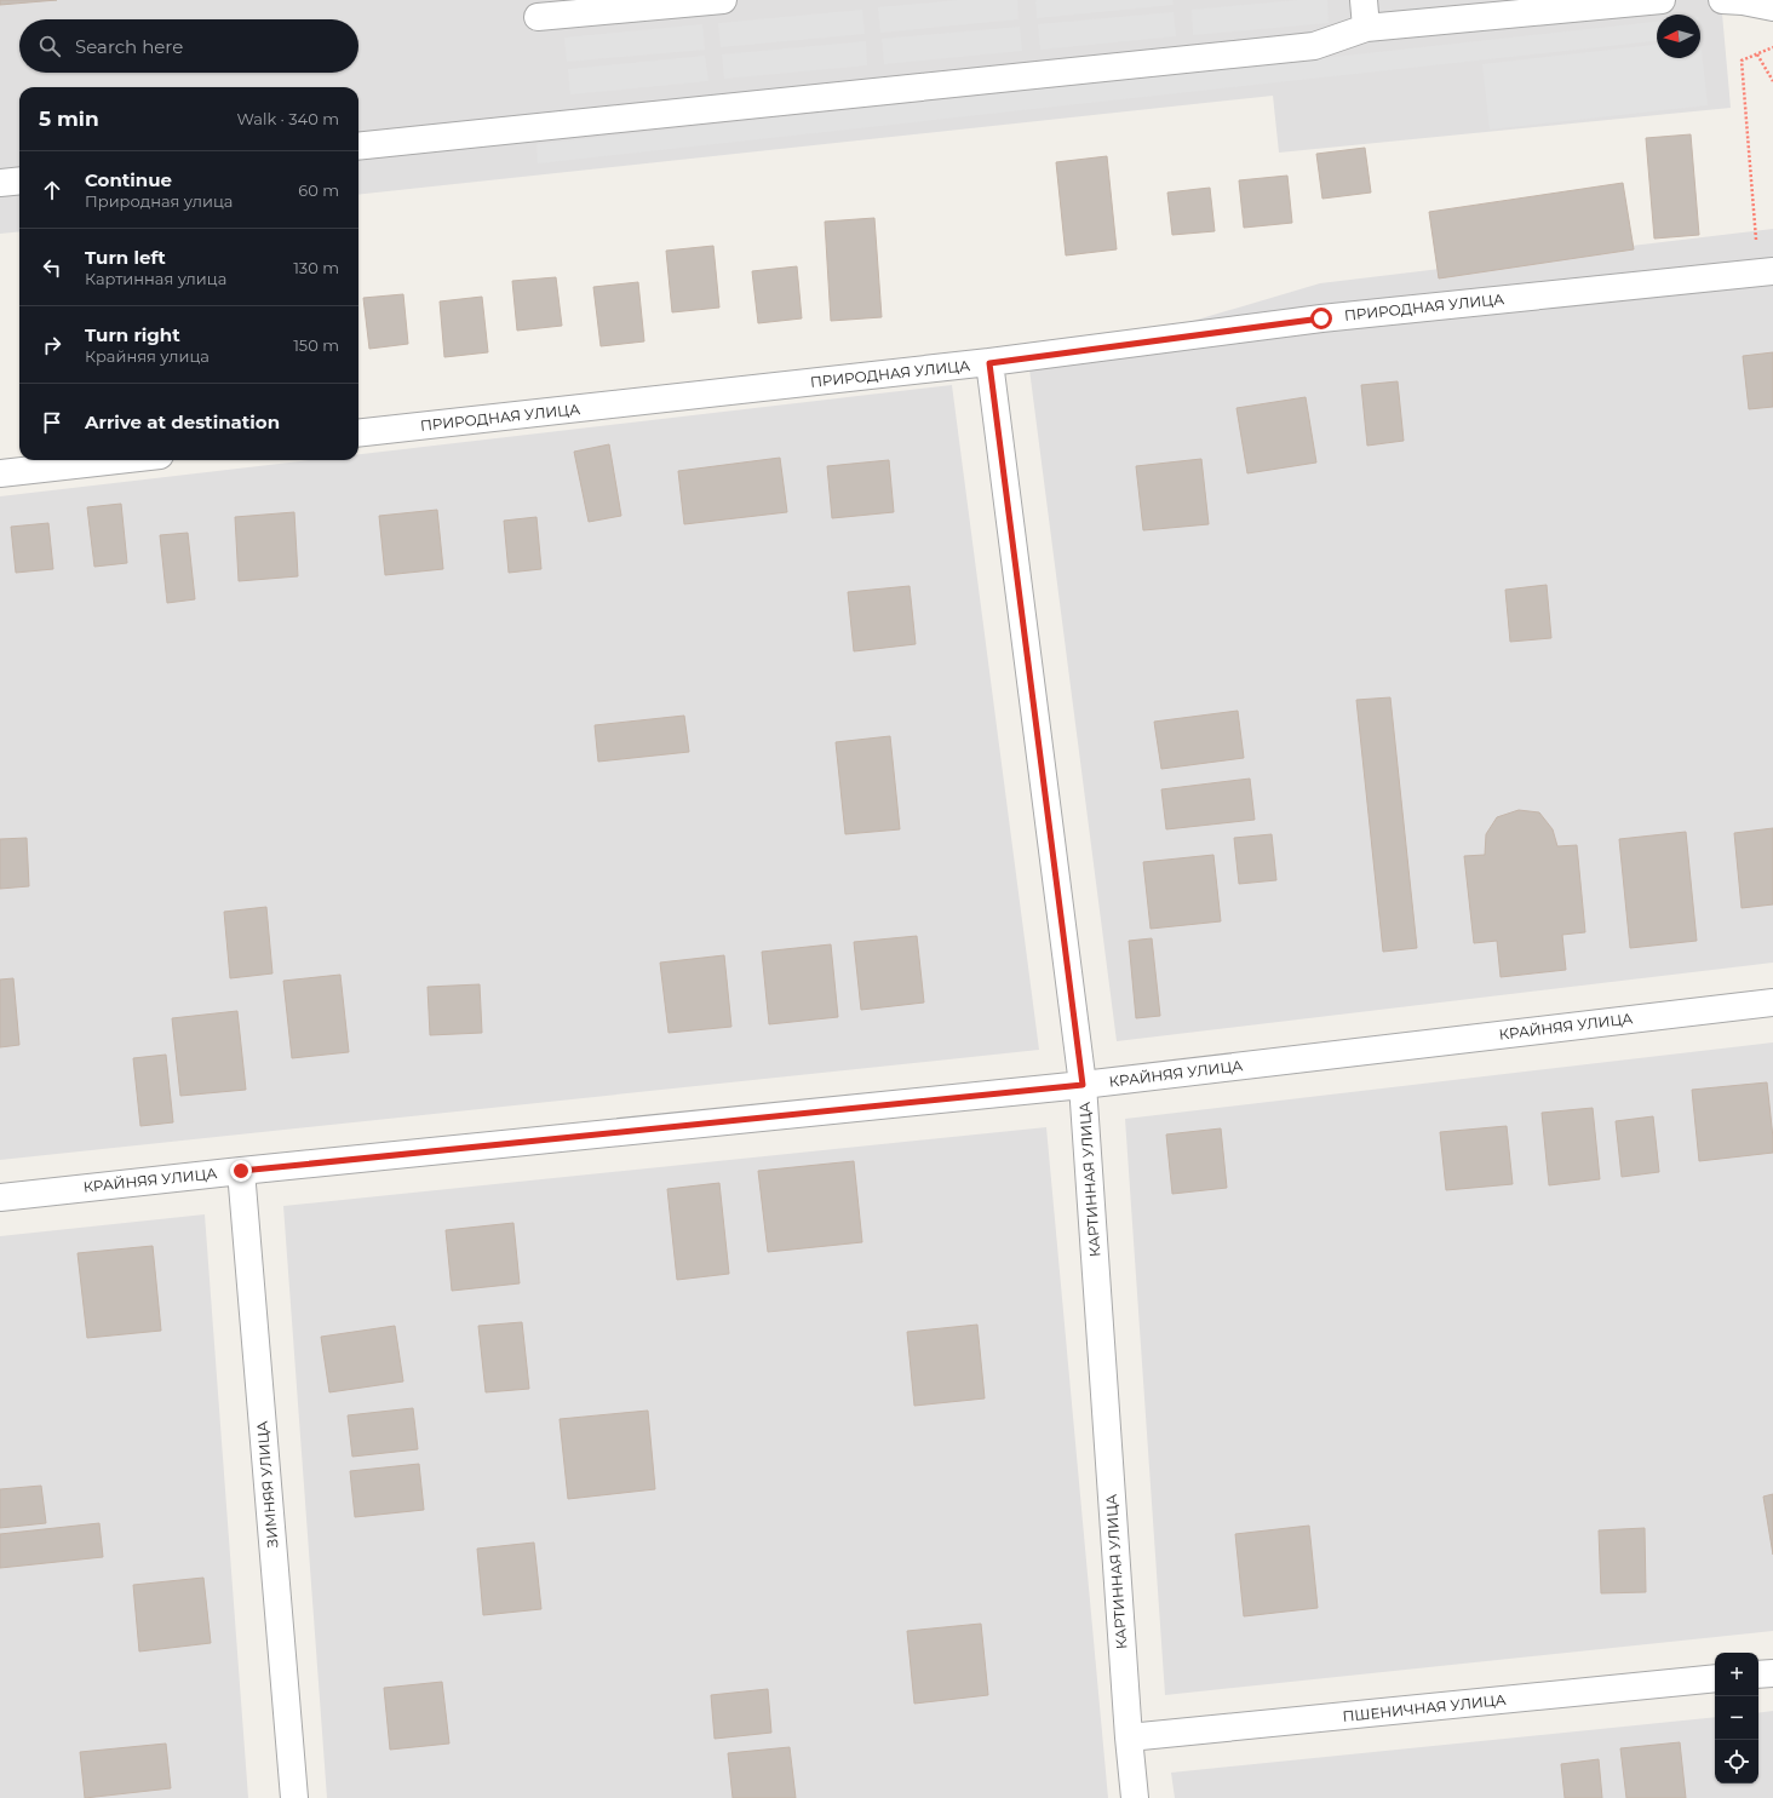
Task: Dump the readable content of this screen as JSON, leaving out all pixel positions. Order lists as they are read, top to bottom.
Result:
{
  "streets": {
    "street": [
      "ПРИРОДНАЯ УЛИЦА",
      "КРАЙНЯЯ УЛИЦА",
      "КАРТИННАЯ УЛИЦА",
      "ЗИМНЯЯ УЛИЦА",
      "ПШЕНИЧНАЯ УЛИЦА"
    ]
  },
  "crossings": [
    ["ПРИРОДНАЯ УЛИЦА", "КАРТИННАЯ УЛИЦА"],
    ["КРАЙНЯЯ УЛИЦА", "КАРТИННАЯ УЛИЦА"],
    ["КРАЙНЯЯ УЛИЦА", "ЗИМНЯЯ УЛИЦА"],
    ["КАРТИННАЯ УЛИЦА", "ПШЕНИЧНАЯ УЛИЦА"]
  ],
  "north": "left",
  "page": {
    "search": "Search here",
    "heading": ["5 min", "Walk · 340 m"],
    "list": [
      ["Continue", "Природная улица", "60 m"],
      ["Turn left", "Картинная улица", "130 m"],
      ["Turn right", "Крайняя улица", "150 m"],
      "Arrive at destination"
    ],
    "map_buttons": ["+", "−"]
  }
}
